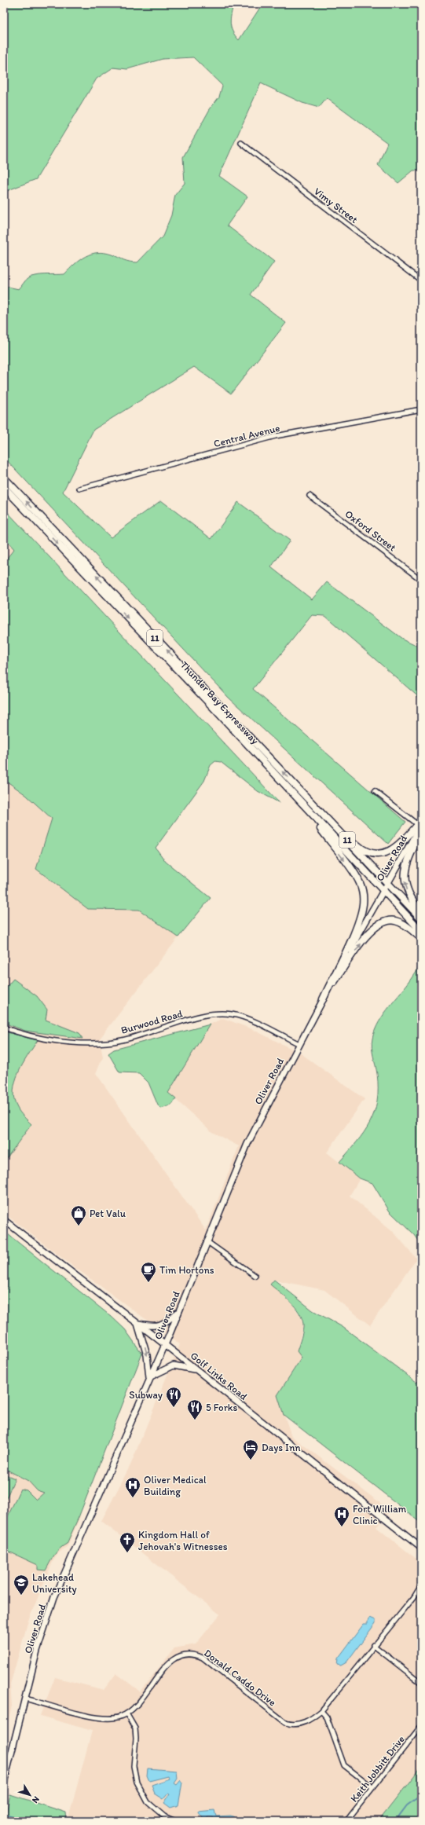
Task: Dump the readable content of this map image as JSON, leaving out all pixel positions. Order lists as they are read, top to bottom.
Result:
{
  "streets": {
    "highway": ["11", "Thunder Bay Expressway"],
    "main road": ["Oliver Road", "Golf Links Road"],
    "street": [
      "Vimy Street",
      "Central Avenue",
      "Oxford Street",
      "Burwood Road",
      "Donald Caddo Drive",
      "Keith Jobbitt Drive"
    ]
  },
  "crossings": [
    ["Thunder Bay Expressway", "Oliver Road"],
    ["Oliver Road", "Burwood Road"],
    ["Oliver Road", "Golf Links Road"],
    ["Oliver Road", "Donald Caddo Drive"]
  ],
  "places": {
    "shop": ["Pet Valu"],
    "cafe": ["Tim Hortons"],
    "restaurant": ["Subway", "5 Forks"],
    "hotel": ["Days Inn"],
    "hospital": ["Oliver Medical Building", "Fort William Clinic"],
    "church": ["Kingdom Hall of Jehovah's Witnesses"],
    "school or university": ["Lakehead University"]
  },
  "north": "bottom right"
}
